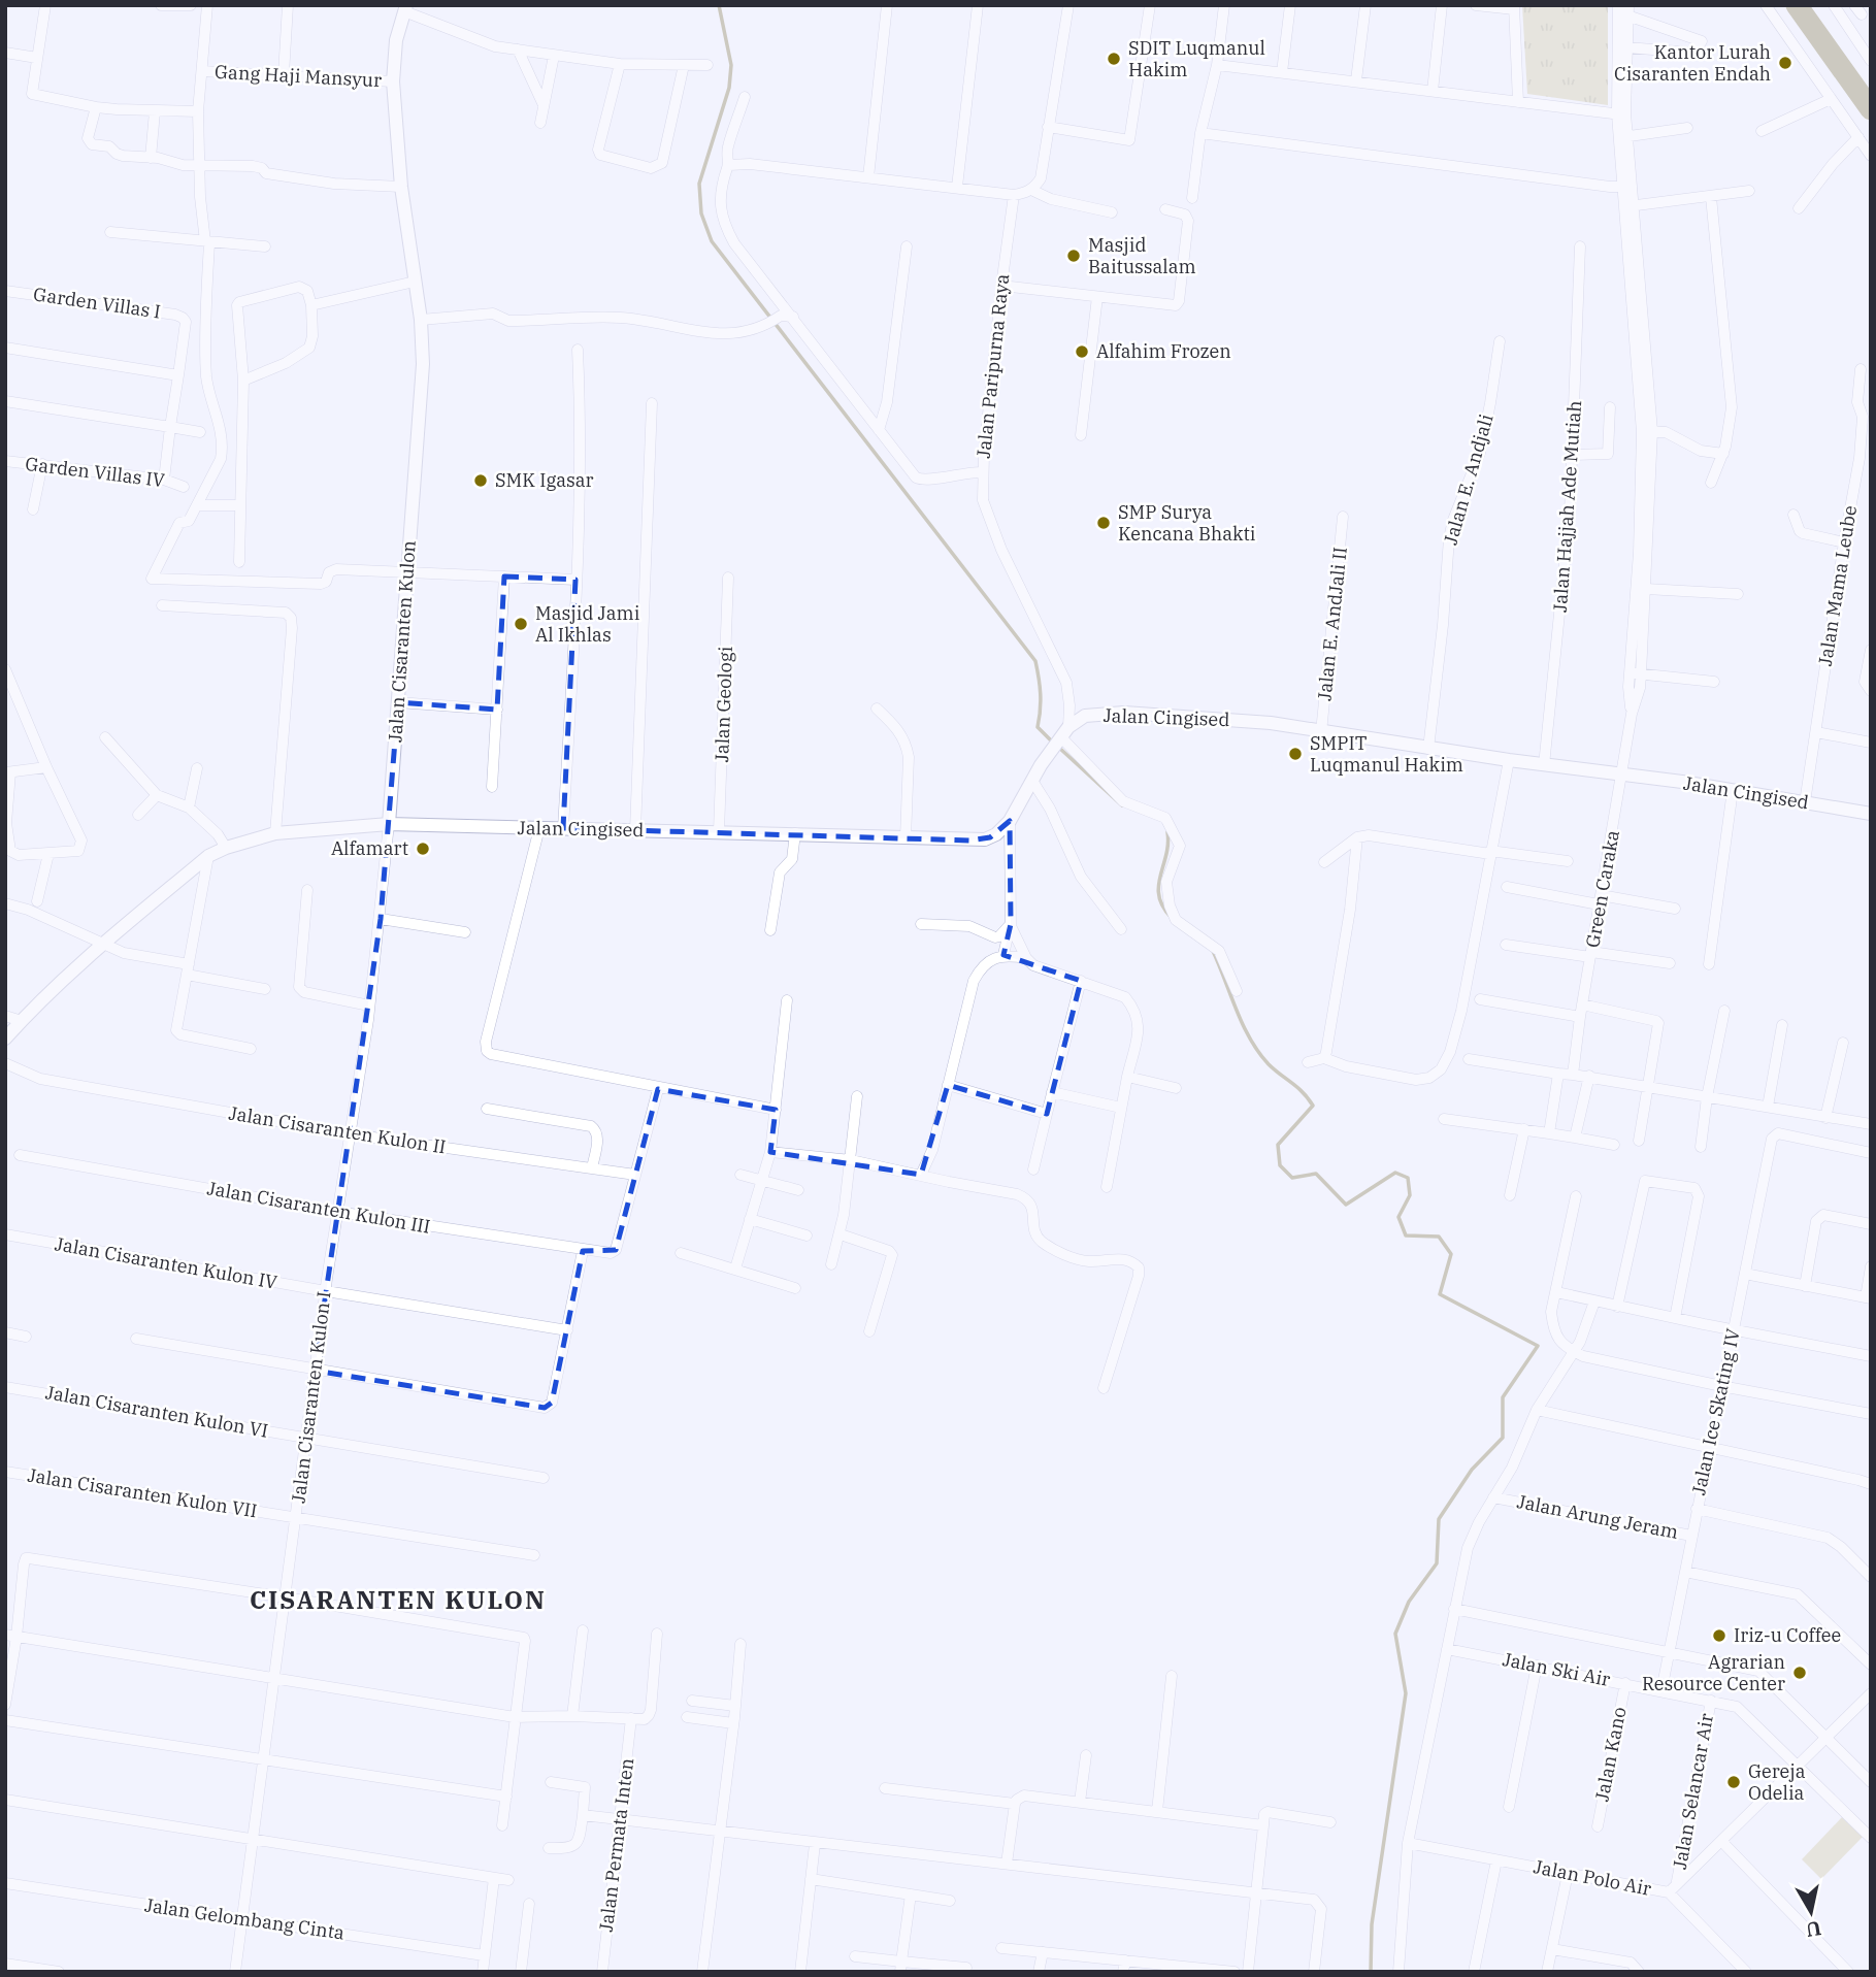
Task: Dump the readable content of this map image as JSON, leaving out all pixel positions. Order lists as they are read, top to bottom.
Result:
{
  "streets": {
    "main road": ["Jalan Cisaranten Kulon", "Jalan Cingised"],
    "street": [
      "Gang Haji Mansyur",
      "Garden Villas I",
      "Jalan Paripurna Raya",
      "Garden Villas IV",
      "Jalan E. Andjali",
      "Jalan Hajjah Ade Mutiah",
      "Jalan Mama Leube",
      "Jalan E. AndJali II",
      "Jalan Geologi",
      "Green Caraka",
      "Jalan Cisaranten Kulon II",
      "Jalan Cisaranten Kulon III",
      "Jalan Cisaranten Kulon IV",
      "Jalan Cisaranten Kulon I",
      "Jalan Cisaranten Kulon VI",
      "Jalan Ice Skating IV",
      "Jalan Cisaranten Kulon VII",
      "Jalan Arung Jeram",
      "Jalan Ski Air",
      "Jalan Kano",
      "Jalan Selancar Air",
      "Jalan Permata Inten",
      "Jalan Polo Air",
      "Jalan Gelombang Cinta"
    ]
  },
  "crossings": [
    ["Gang Haji Mansyur", "Jalan Cisaranten Kulon"],
    ["Jalan Paripurna Raya", "Jalan Cingised"],
    ["Jalan E. Andjali", "Jalan Cingised"],
    ["Jalan Hajjah Ade Mutiah", "Jalan Cingised"],
    ["Jalan Mama Leube", "Jalan Cingised"],
    ["Jalan E. AndJali II", "Jalan Cingised"],
    ["Jalan Cisaranten Kulon", "Jalan Cingised"],
    ["Jalan Cisaranten Kulon", "Jalan Cisaranten Kulon I"],
    ["Jalan Geologi", "Jalan Cingised"],
    ["Jalan Cingised", "Green Caraka"],
    ["Jalan Cingised", "Jalan Cisaranten Kulon I"],
    ["Jalan Cisaranten Kulon II", "Jalan Cisaranten Kulon III"],
    ["Jalan Cisaranten Kulon II", "Jalan Cisaranten Kulon I"],
    ["Jalan Cisaranten Kulon III", "Jalan Cisaranten Kulon I"],
    ["Jalan Cisaranten Kulon IV", "Jalan Cisaranten Kulon I"],
    ["Jalan Cisaranten Kulon I", "Jalan Cisaranten Kulon VI"],
    ["Jalan Cisaranten Kulon I", "Jalan Cisaranten Kulon VII"],
    ["Jalan Cisaranten Kulon I", "Jalan Gelombang Cinta"],
    ["Jalan Ice Skating IV", "Jalan Arung Jeram"],
    ["Jalan Ice Skating IV", "Jalan Ski Air"],
    ["Jalan Arung Jeram", "Jalan Ski Air"],
    ["Jalan Arung Jeram", "Jalan Polo Air"],
    ["Jalan Ski Air", "Jalan Kano"],
    ["Jalan Ski Air", "Jalan Selancar Air"]
  ],
  "districts": ["CISARANTEN KULON"],
  "places": [
    "SDIT Luqmanul Hakim",
    "Kantor Lurah Cisaranten Endah",
    "Masjid Baitussalam",
    "Alfahim Frozen",
    "SMK Igasar",
    "SMP Surya Kencana Bhakti",
    "Masjid Jami Al Ikhlas",
    "SMPIT Luqmanul Hakim",
    "Alfamart",
    "Iriz-u Coffee",
    "Agrarian Resource Center",
    "Gereja Odelia"
  ],
  "north": "bottom"
}
